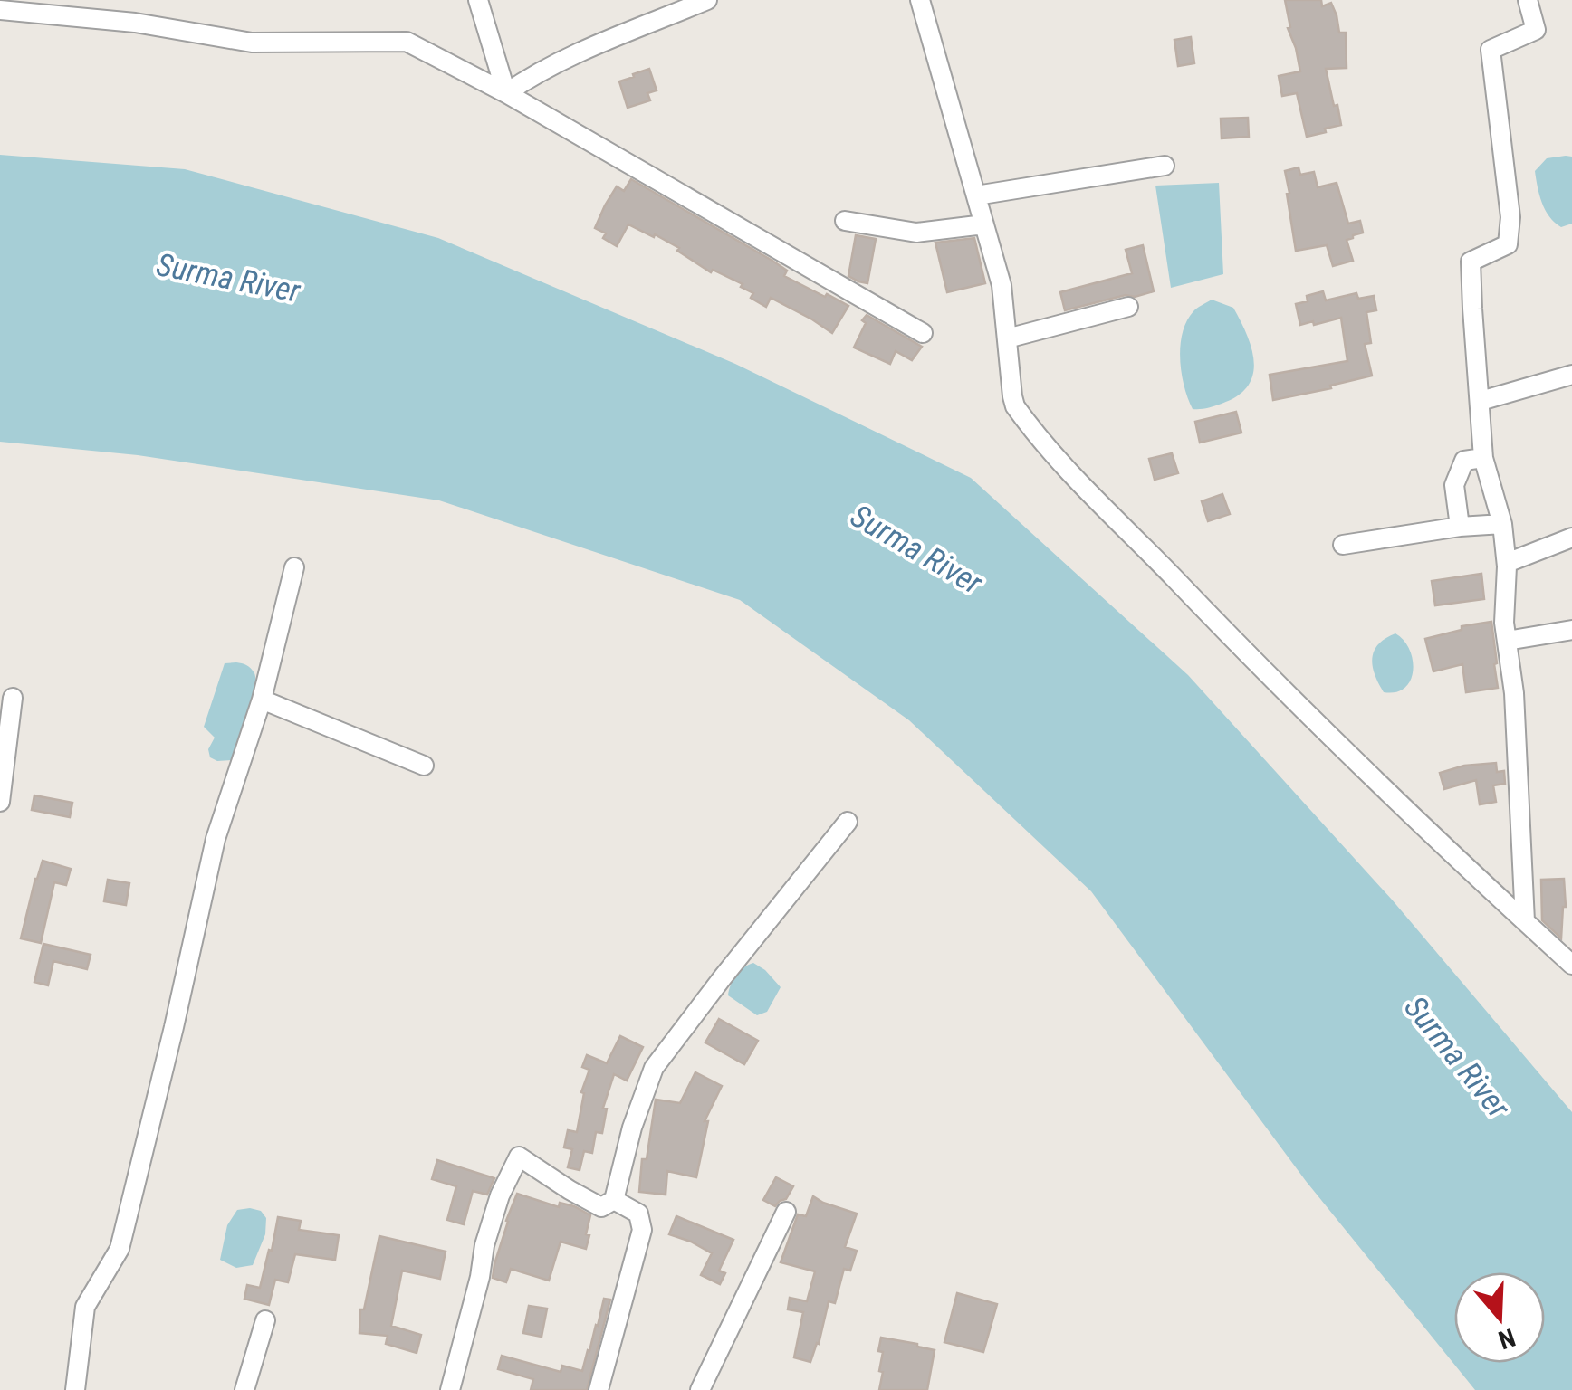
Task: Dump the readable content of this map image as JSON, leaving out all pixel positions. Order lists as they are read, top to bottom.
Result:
{
  "water": ["Surma River"],
  "north": "bottom"
}
